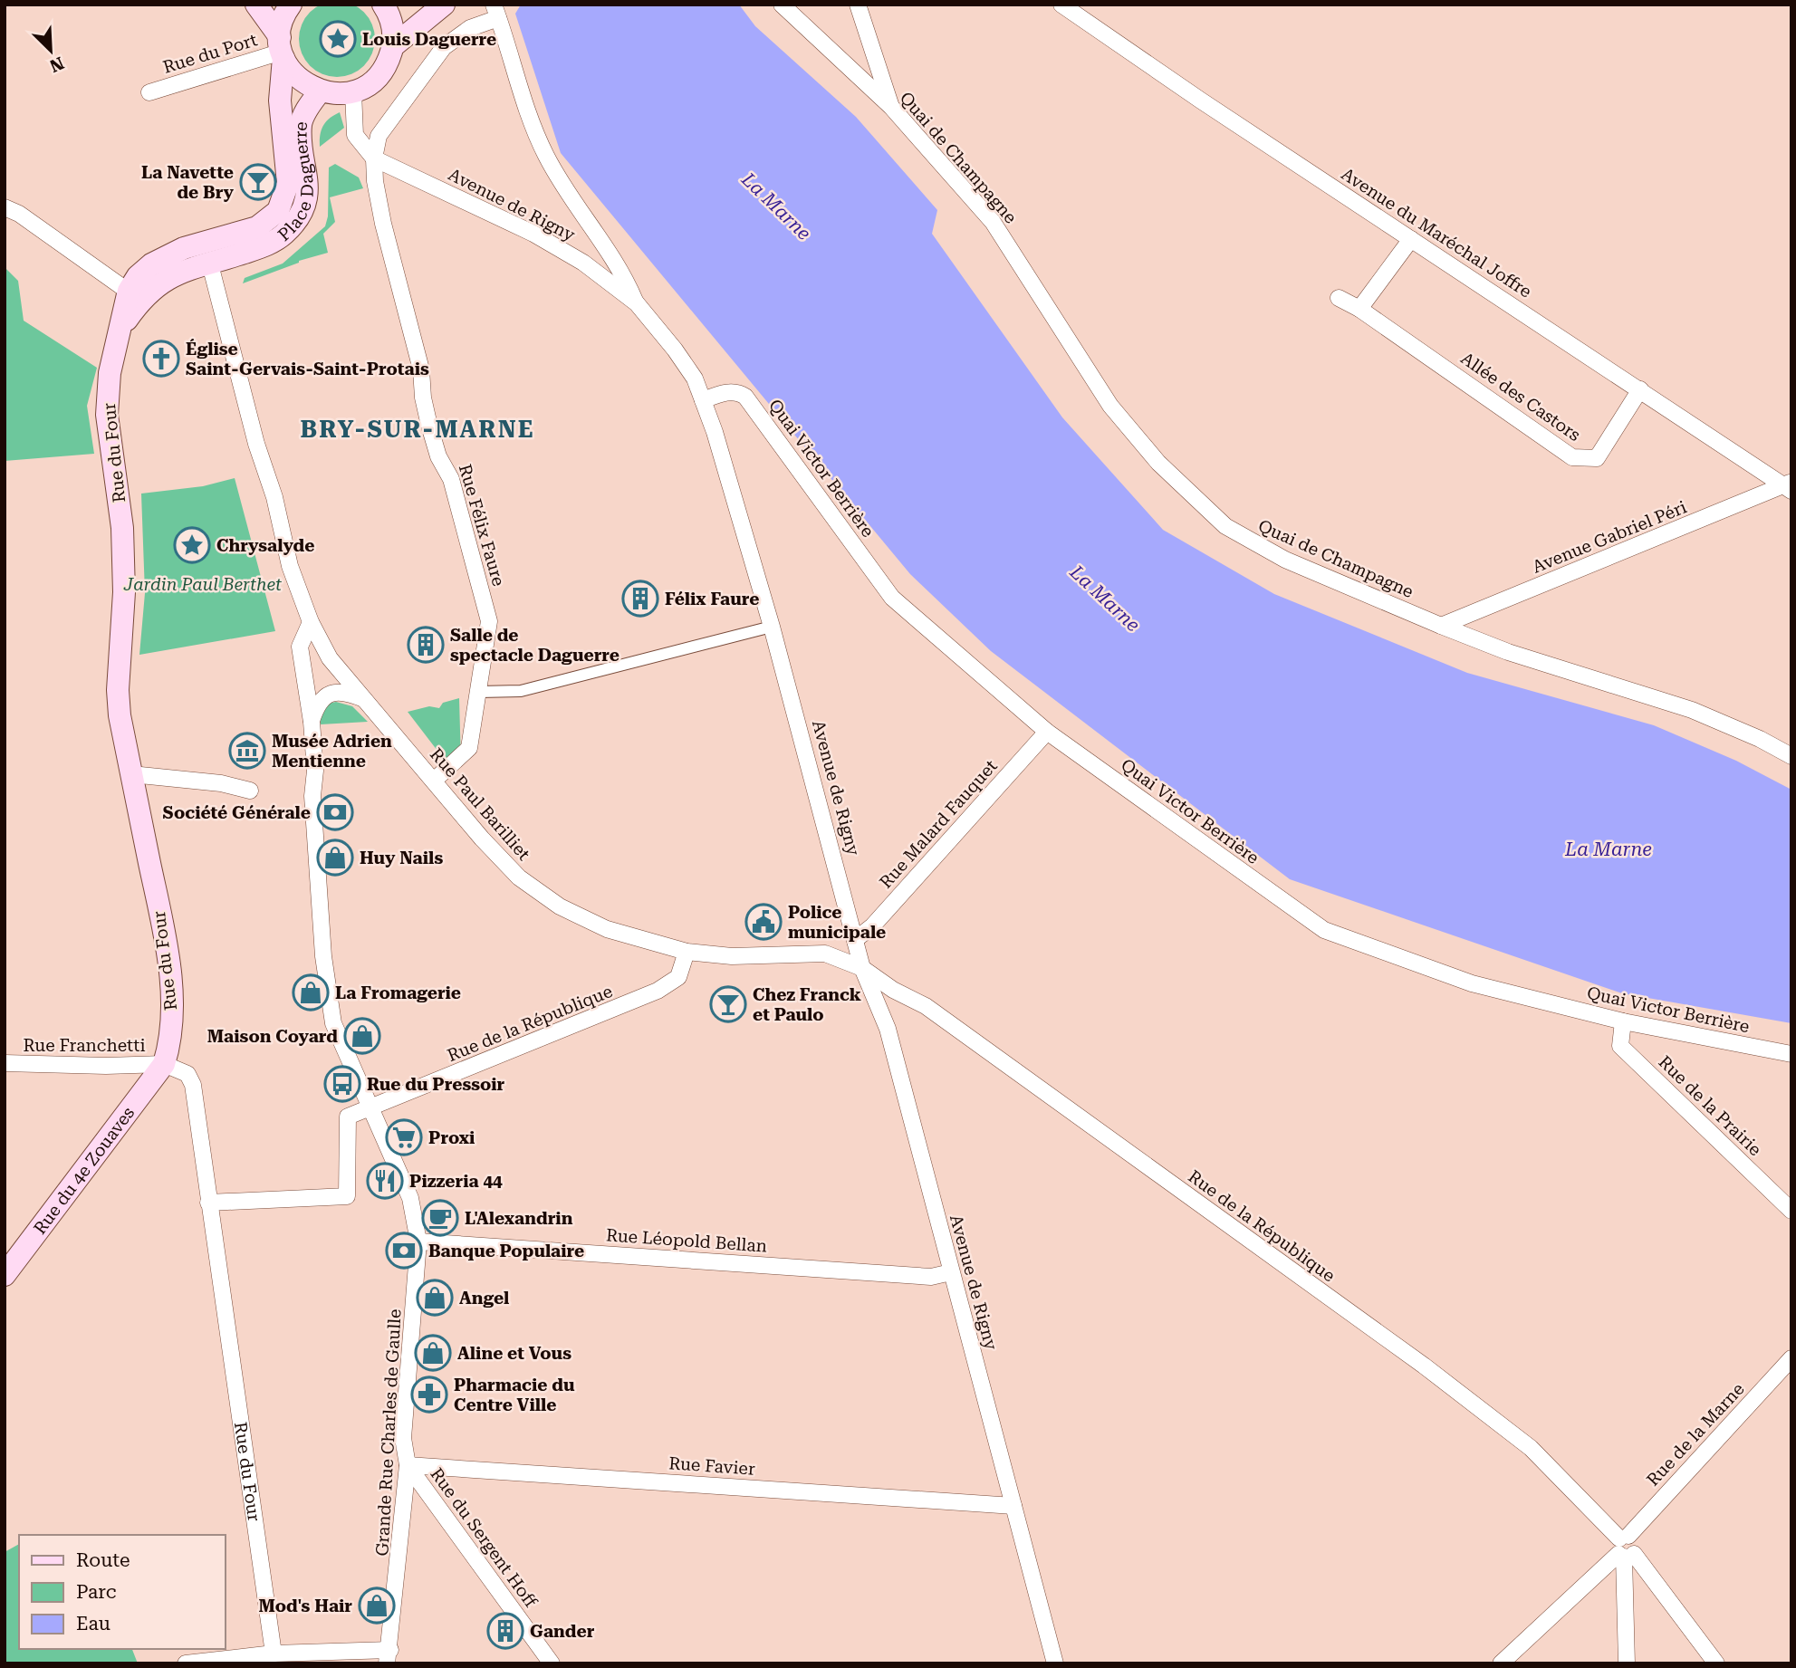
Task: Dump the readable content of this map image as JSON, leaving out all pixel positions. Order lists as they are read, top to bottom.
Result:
{
  "streets": {
    "main road": ["Place Daguerre", "Rue du Four", "Rue du 4e Zouaves"],
    "street": [
      "Rue du Port",
      "Quai de Champagne",
      "Avenue de Rigny",
      "Avenue du Maréchal Joffre",
      "Allée des Castors",
      "Quai Victor Berrière",
      "Rue Félix Faure",
      "Avenue Gabriel Péri",
      "Rue Paul Barilliet",
      "Rue Malard Fauquet",
      "Rue de la République",
      "Rue Franchetti",
      "Rue de la Prairie",
      "Rue Léopold Bellan",
      "Grande Rue Charles de Gaulle",
      "Rue de la Marne",
      "Rue Favier",
      "Rue du Sergent Hoff"
    ]
  },
  "crossings": [
    ["Rue du Port", "Place Daguerre"],
    ["Quai de Champagne", "Avenue Gabriel Péri"],
    ["Place Daguerre", "Rue du Four"],
    ["Avenue de Rigny", "Quai Victor Berrière"],
    ["Avenue de Rigny", "Rue Félix Faure"],
    ["Avenue de Rigny", "Rue Paul Barilliet"],
    ["Avenue de Rigny", "Rue Malard Fauquet"],
    ["Avenue de Rigny", "Rue de la République"],
    ["Avenue de Rigny", "Rue Léopold Bellan"],
    ["Avenue de Rigny", "Rue Favier"],
    ["Avenue du Maréchal Joffre", "Allée des Castors"],
    ["Avenue du Maréchal Joffre", "Avenue Gabriel Péri"],
    ["Rue du Four", "Rue Franchetti"],
    ["Rue du Four", "Rue du 4e Zouaves"],
    ["Quai Victor Berrière", "Rue Malard Fauquet"],
    ["Quai Victor Berrière", "Rue de la Prairie"],
    ["Rue Félix Faure", "Rue Paul Barilliet"],
    ["Rue Paul Barilliet", "Rue de la République"],
    ["Rue Paul Barilliet", "Grande Rue Charles de Gaulle"],
    ["Rue de la République", "Grande Rue Charles de Gaulle"],
    ["Rue de la République", "Rue de la Marne"],
    ["Rue Franchetti", "Rue du 4e Zouaves"],
    ["Rue Léopold Bellan", "Grande Rue Charles de Gaulle"],
    ["Grande Rue Charles de Gaulle", "Rue Favier"],
    ["Grande Rue Charles de Gaulle", "Rue du Sergent Hoff"],
    ["Rue Favier", "Rue du Sergent Hoff"]
  ],
  "districts": ["BRY-SUR-MARNE"],
  "water": ["La Marne"],
  "parks": ["Jardin Paul Berthet"],
  "places": {
    "place": ["Louis Daguerre", "Chrysalyde"],
    "bar": ["La Navette de Bry", "Chez Franck et Paulo"],
    "church": ["Église Saint-Gervais-Saint-Protais"],
    "building": ["Félix Faure", "Salle de spectacle Daguerre", "Gander"],
    "museum": ["Musée Adrien Mentienne"],
    "bank": ["Société Générale", "Banque Populaire"],
    "shop": [
      "Huy Nails",
      "La Fromagerie",
      "Maison Coyard",
      "Angel",
      "Aline et Vous",
      "Mod's Hair"
    ],
    "public building": ["Police municipale"],
    "bus stop": ["Rue du Pressoir"],
    "supermarket": ["Proxi"],
    "restaurant": ["Pizzeria 44"],
    "cafe": ["L'Alexandrin"],
    "pharmacy": ["Pharmacie du Centre Ville"]
  },
  "legend": ["Route", "Parc", "Eau"],
  "north": "bottom right"
}
